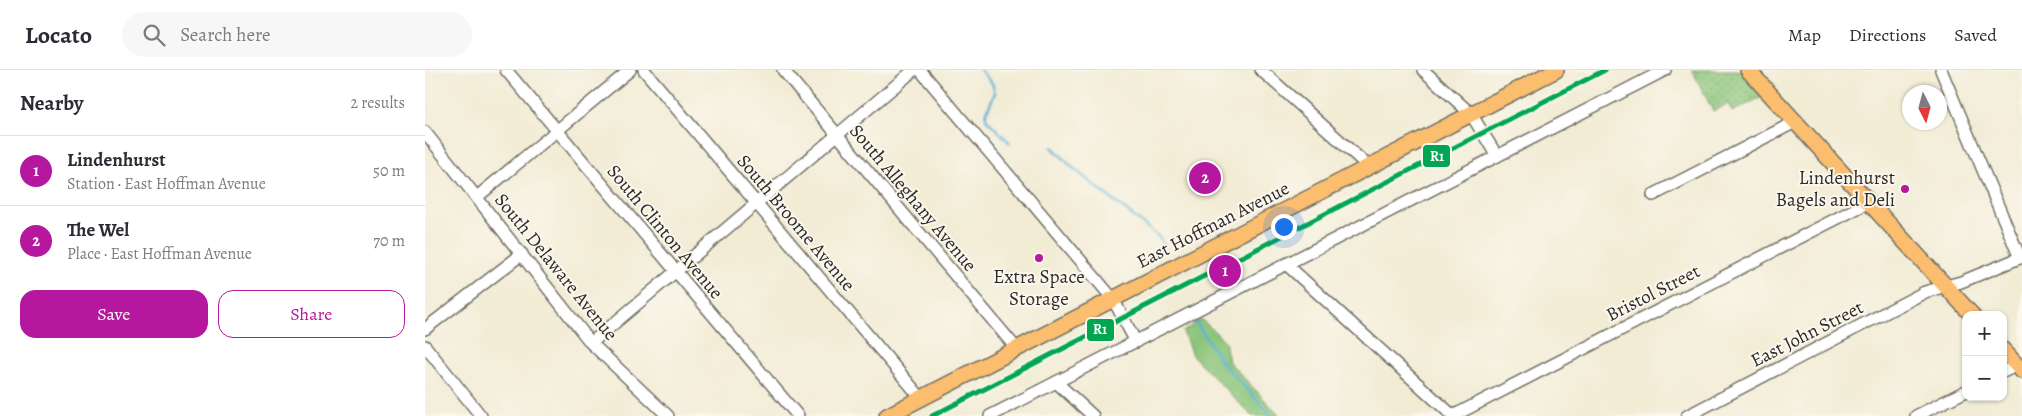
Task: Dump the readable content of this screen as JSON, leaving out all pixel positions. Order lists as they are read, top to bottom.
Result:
{
  "streets": {
    "main road": ["East Hoffman Avenue"],
    "street": [
      "South Alleghany Avenue",
      "South Broome Avenue",
      "South Clinton Avenue",
      "South Delaware Avenue",
      "Bristol Street",
      "East John Street"
    ]
  },
  "crossings": [
    ["South Alleghany Avenue", "East Hoffman Avenue"],
    ["South Broome Avenue", "East Hoffman Avenue"]
  ],
  "places": ["Lindenhurst Bagels and Deli", "Extra Space Storage"],
  "lines": ["transit line R1"],
  "north": "bottom",
  "page": {
    "header": "Locato",
    "search": "Search here",
    "nav": ["Map", "Directions", "Saved"],
    "heading": ["Nearby", "2 results"],
    "list": [
      {
        "mark": "1",
        "name": "Lindenhurst",
        "note": "Station · East Hoffman Avenue",
        "value": "50 m"
      },
      {
        "mark": "2",
        "name": "The Wel",
        "note": "Place · East Hoffman Avenue",
        "value": "70 m"
      }
    ],
    "pins": ["2", "1"],
    "buttons": ["Save", "Share"],
    "map_buttons": ["+", "−"]
  }
}
